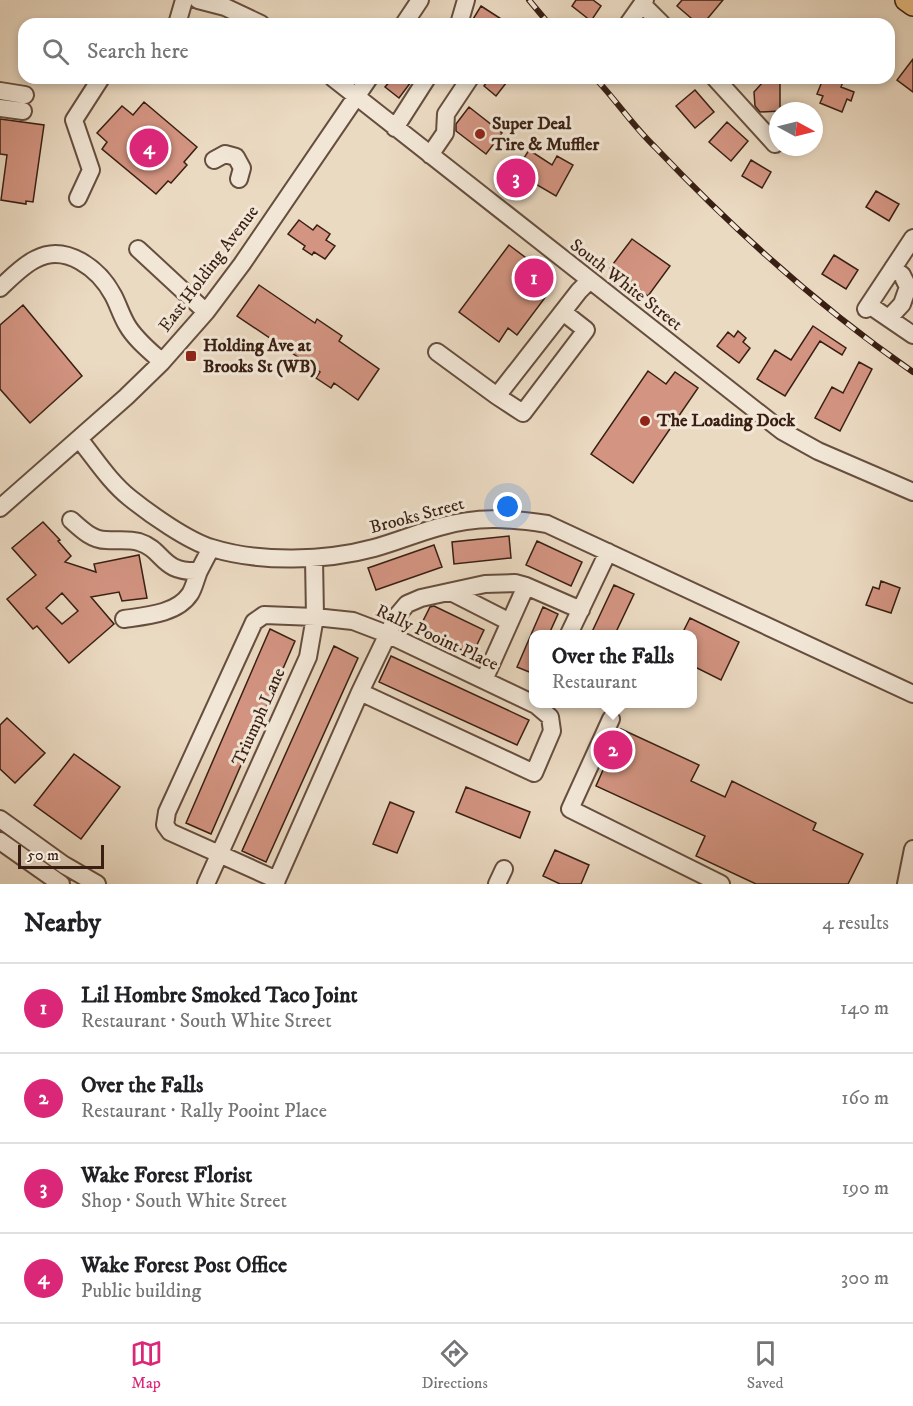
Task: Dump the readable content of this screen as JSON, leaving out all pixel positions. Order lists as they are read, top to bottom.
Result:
{
  "streets": {
    "street": [
      "East Holding Avenue",
      "South White Street",
      "Brooks Street",
      "Rally Pooint Place",
      "Triumph Lane"
    ]
  },
  "crossings": [
    ["East Holding Avenue", "South White Street"],
    ["East Holding Avenue", "Brooks Street"],
    ["Brooks Street", "Triumph Lane"],
    ["Rally Pooint Place", "Triumph Lane"]
  ],
  "places": {
    "other": ["Super Deal Tire & Muffler", "The Loading Dock"],
    "transit": ["Holding Ave at Brooks St (WB)"]
  },
  "scale_bar": "50 m",
  "north": "right",
  "page": {
    "search": "Search here",
    "pins": [
      "4",
      "3",
      "1",
      "2"
    ],
    "popup": ["Over the Falls", "Restaurant"],
    "scale": "50 m",
    "heading": ["Nearby", "4 results"],
    "list": [
      {
        "mark": "1",
        "name": "Lil Hombre Smoked Taco Joint",
        "note": "Restaurant · South White Street",
        "value": "140 m"
      },
      {
        "mark": "2",
        "name": "Over the Falls",
        "note": "Restaurant · Rally Pooint Place",
        "value": "160 m"
      },
      {
        "mark": "3",
        "name": "Wake Forest Florist",
        "note": "Shop · South White Street",
        "value": "190 m"
      },
      {
        "mark": "4",
        "name": "Wake Forest Post Office",
        "note": "Public building",
        "value": "300 m"
      }
    ],
    "nav": ["Map", "Directions", "Saved"]
  }
}
